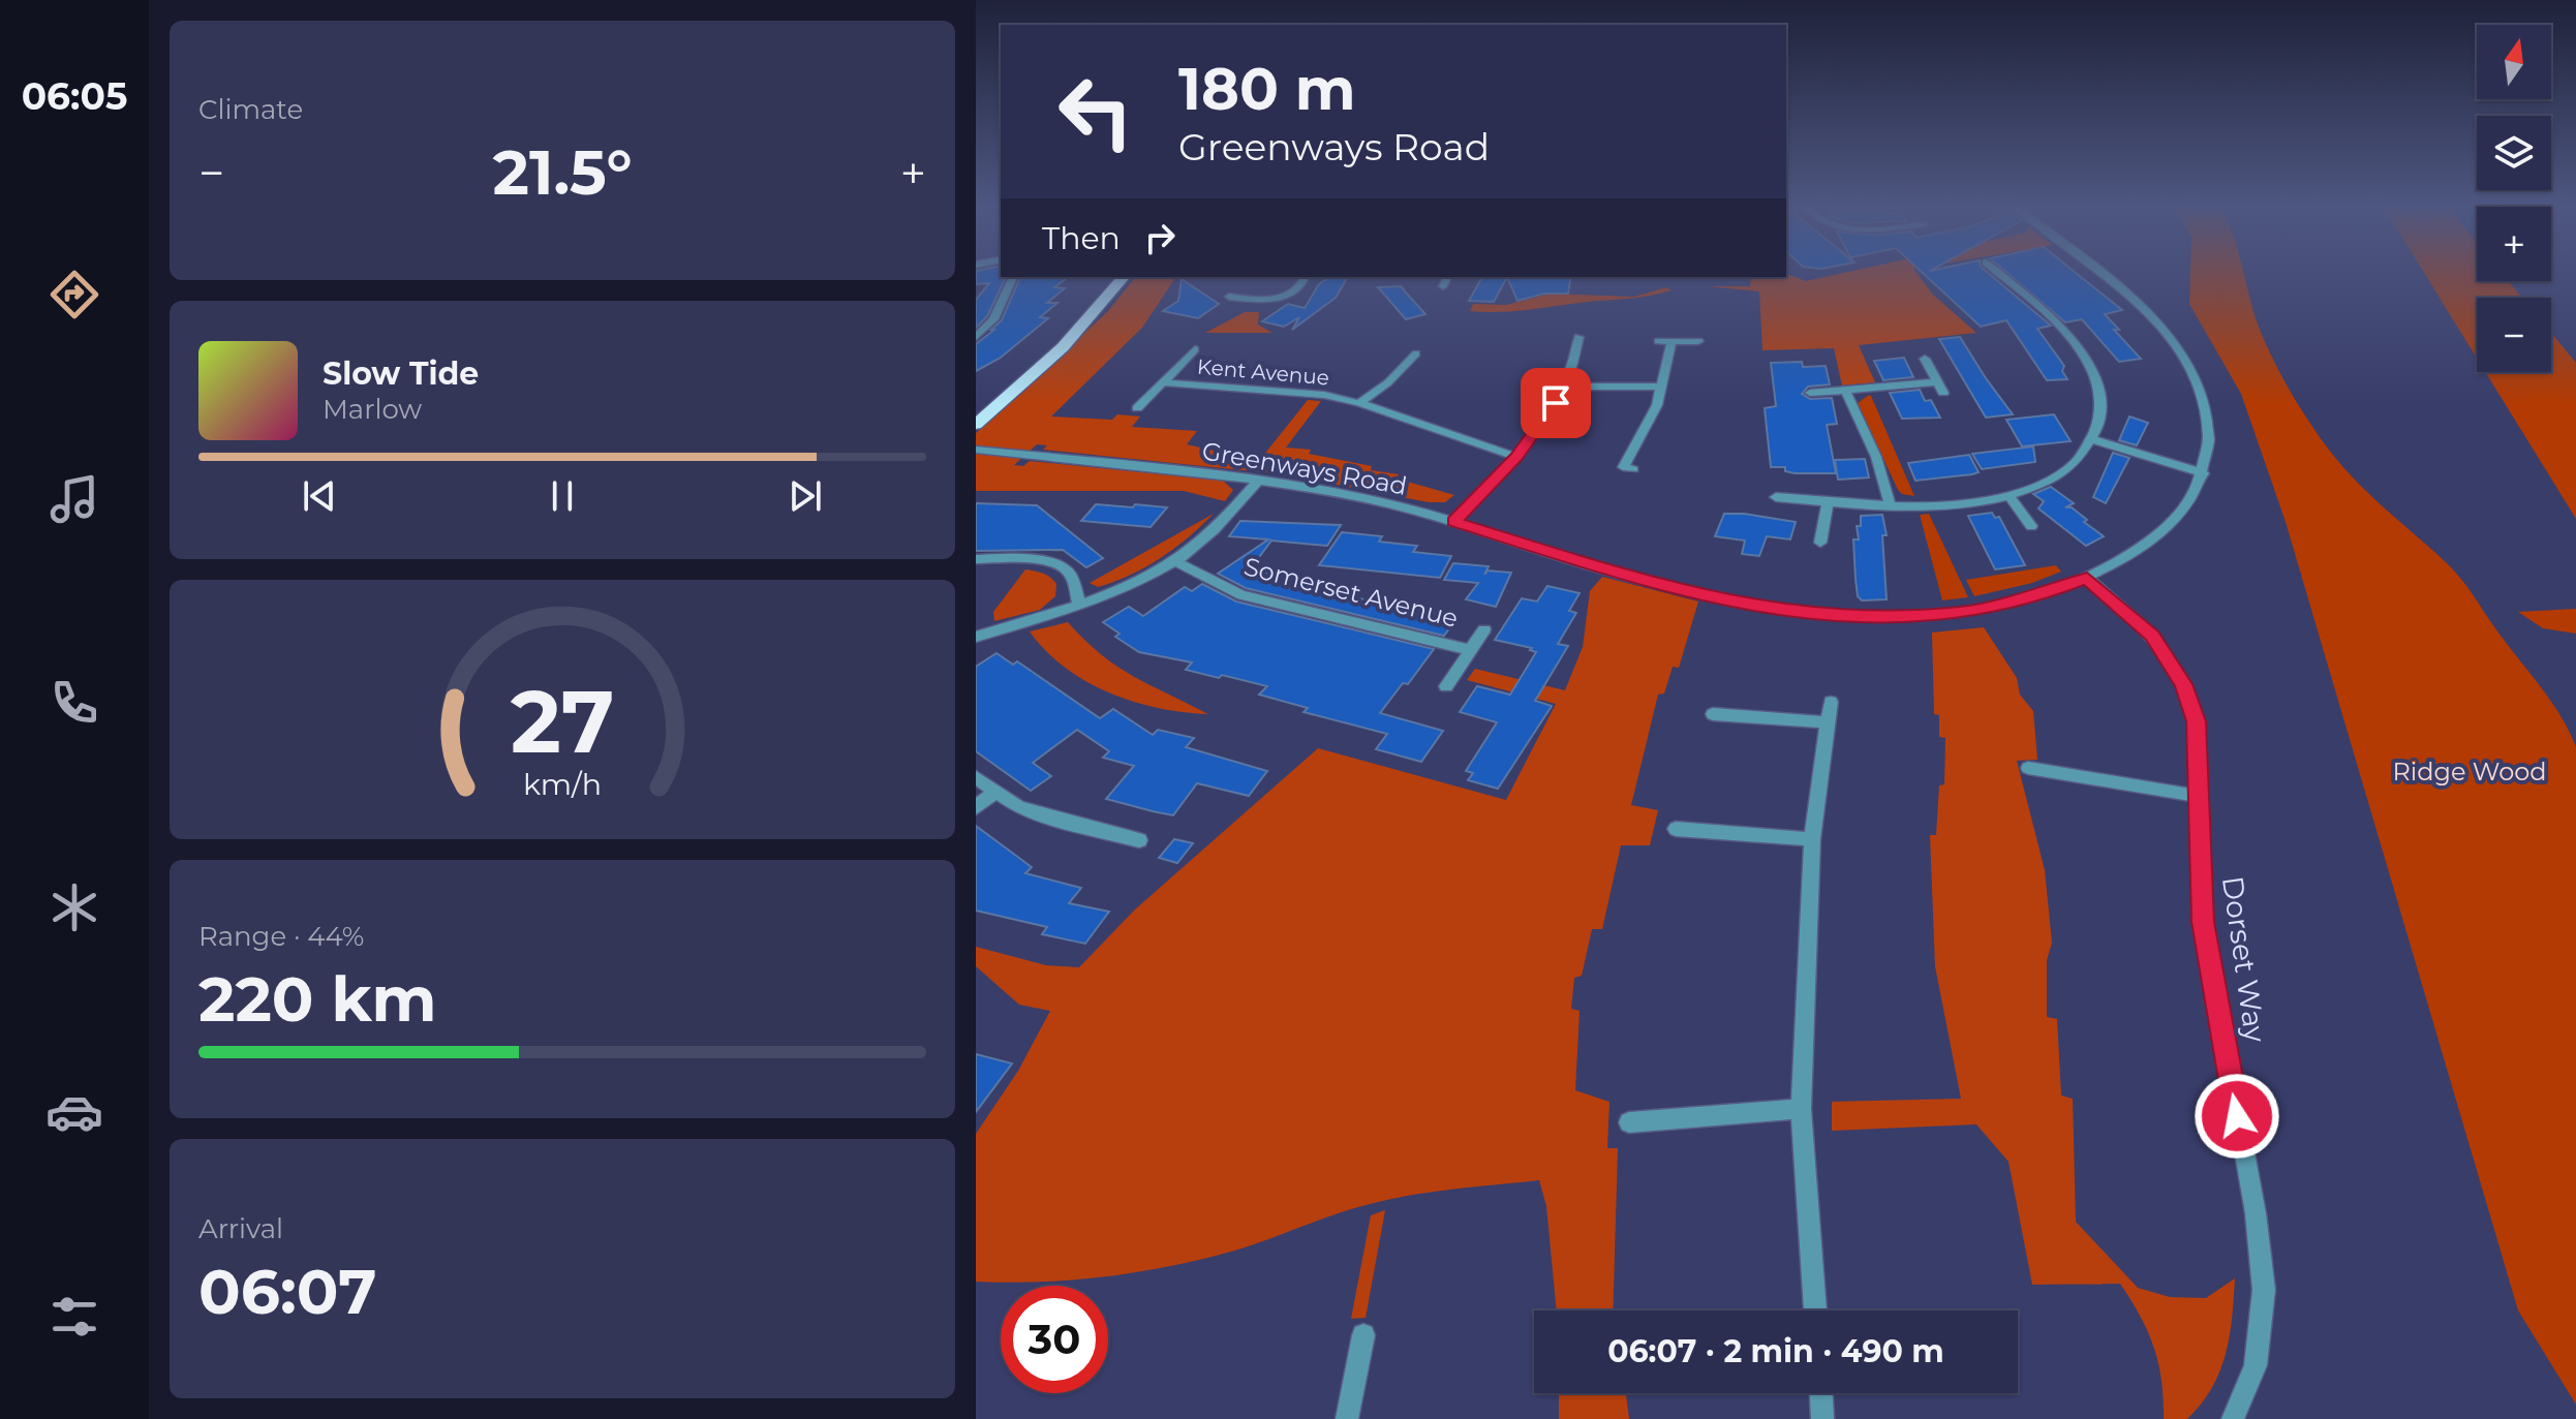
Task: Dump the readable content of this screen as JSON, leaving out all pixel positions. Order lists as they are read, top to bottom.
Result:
{
  "streets": {
    "street": [
      "Kent Avenue",
      "Greenways Road",
      "Somerset Avenue",
      "Dorset Way"
    ]
  },
  "crossings": [
    ["Greenways Road", "Dorset Way"]
  ],
  "parks": ["Ridge Wood"],
  "north": "top",
  "page": {
    "tabs": "06:05",
    "tile": [
      "Climate",
      ["Range · 44%", "220 km"],
      ["Arrival", "06:07"]
    ],
    "map_buttons": ["+", "−"],
    "turn": ["180 m", "Greenways Road"],
    "heat": ["−", "21.5°", "+"],
    "then": "Then",
    "song": ["Slow Tide", "Marlow"],
    "limit": "30",
    "trip": "06:07 · 2 min · 490 m",
    "gauge": ["27", "km/h"]
  }
}
